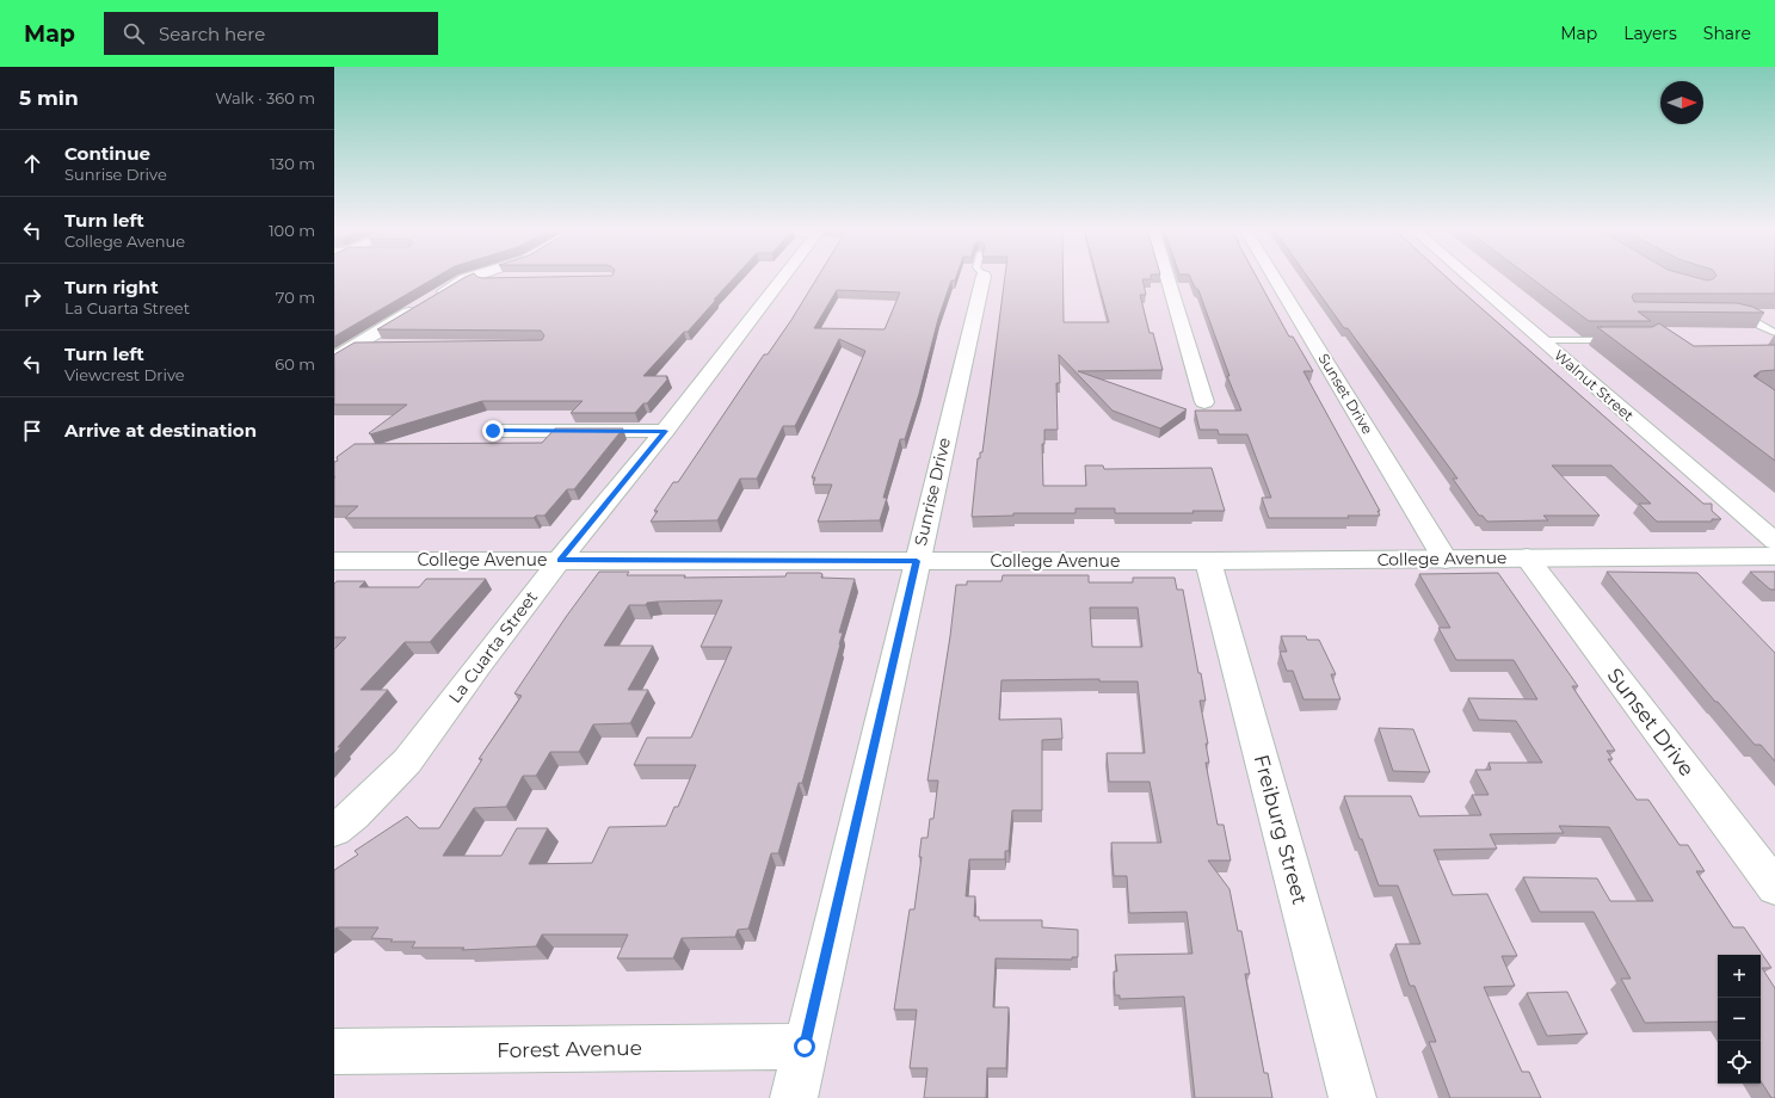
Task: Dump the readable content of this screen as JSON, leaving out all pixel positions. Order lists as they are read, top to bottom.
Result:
{
  "streets": {
    "street": [
      "Walnut Street",
      "Sunset Drive",
      "Sunrise Drive",
      "College Avenue",
      "La Cuarta Street",
      "Freiburg Street",
      "Forest Avenue"
    ]
  },
  "crossings": [
    ["Sunset Drive", "College Avenue"],
    ["Sunrise Drive", "College Avenue"],
    ["Sunrise Drive", "Forest Avenue"],
    ["College Avenue", "La Cuarta Street"],
    ["College Avenue", "Freiburg Street"]
  ],
  "north": "right",
  "page": {
    "header": "Map",
    "search": "Search here",
    "nav": ["Map", "Layers", "Share"],
    "heading": ["5 min", "Walk · 360 m"],
    "list": [
      ["Continue", "Sunrise Drive", "130 m"],
      ["Turn left", "College Avenue", "100 m"],
      ["Turn right", "La Cuarta Street", "70 m"],
      ["Turn left", "Viewcrest Drive", "60 m"],
      "Arrive at destination"
    ],
    "map_buttons": ["+", "−"]
  }
}
